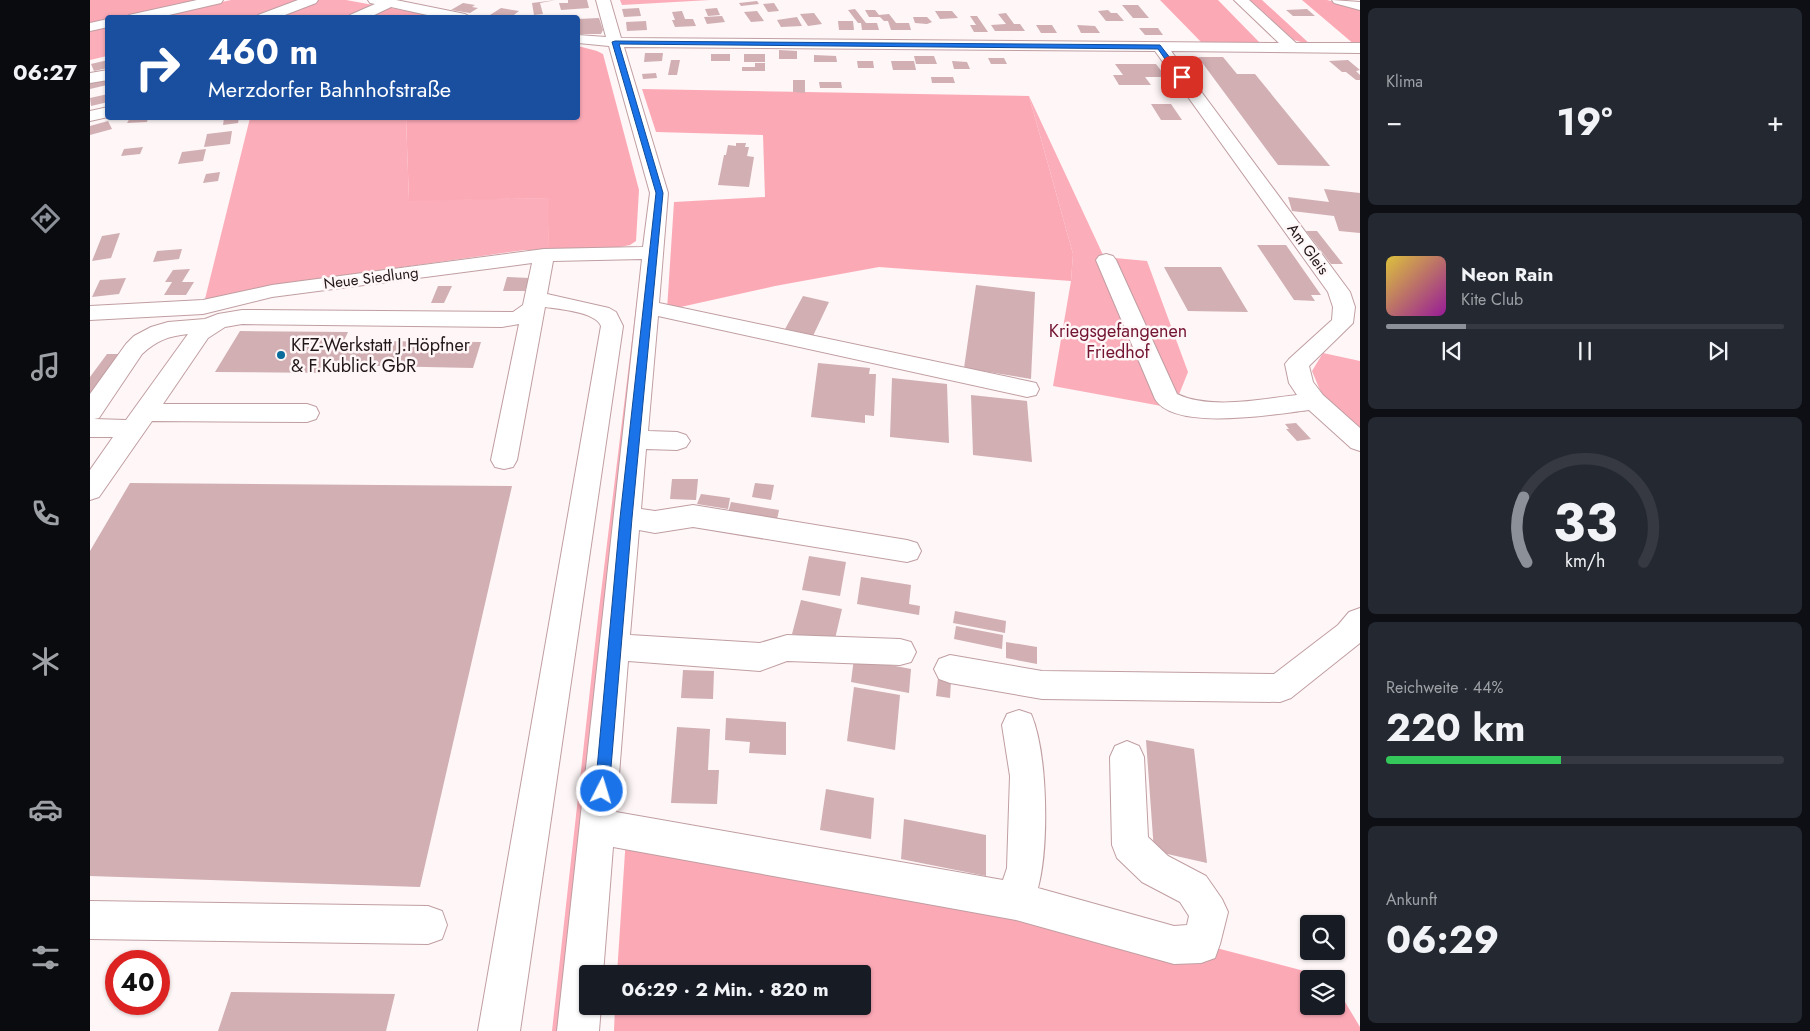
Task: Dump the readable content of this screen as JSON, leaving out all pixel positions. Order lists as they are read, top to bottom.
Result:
{
  "streets": {
    "street": ["Am Gleis", "Neue Siedlung"]
  },
  "parks": ["Kriegsgefangenen Friedhof"],
  "places": ["KFZ-Werkstatt J.Höpfner & F.Kublick GbR"],
  "page": {
    "tabs": "06:27",
    "tile": [
      "Klima",
      ["Reichweite · 44%", "220 km"],
      ["Ankunft", "06:29"]
    ],
    "turn": ["460 m", "Merzdorfer Bahnhofstraße"],
    "heat": ["−", "19°", "+"],
    "song": ["Neon Rain", "Kite Club"],
    "limit": "40",
    "trip": "06:29 · 2 Min. · 820 m",
    "gauge": ["33", "km/h"]
  }
}
